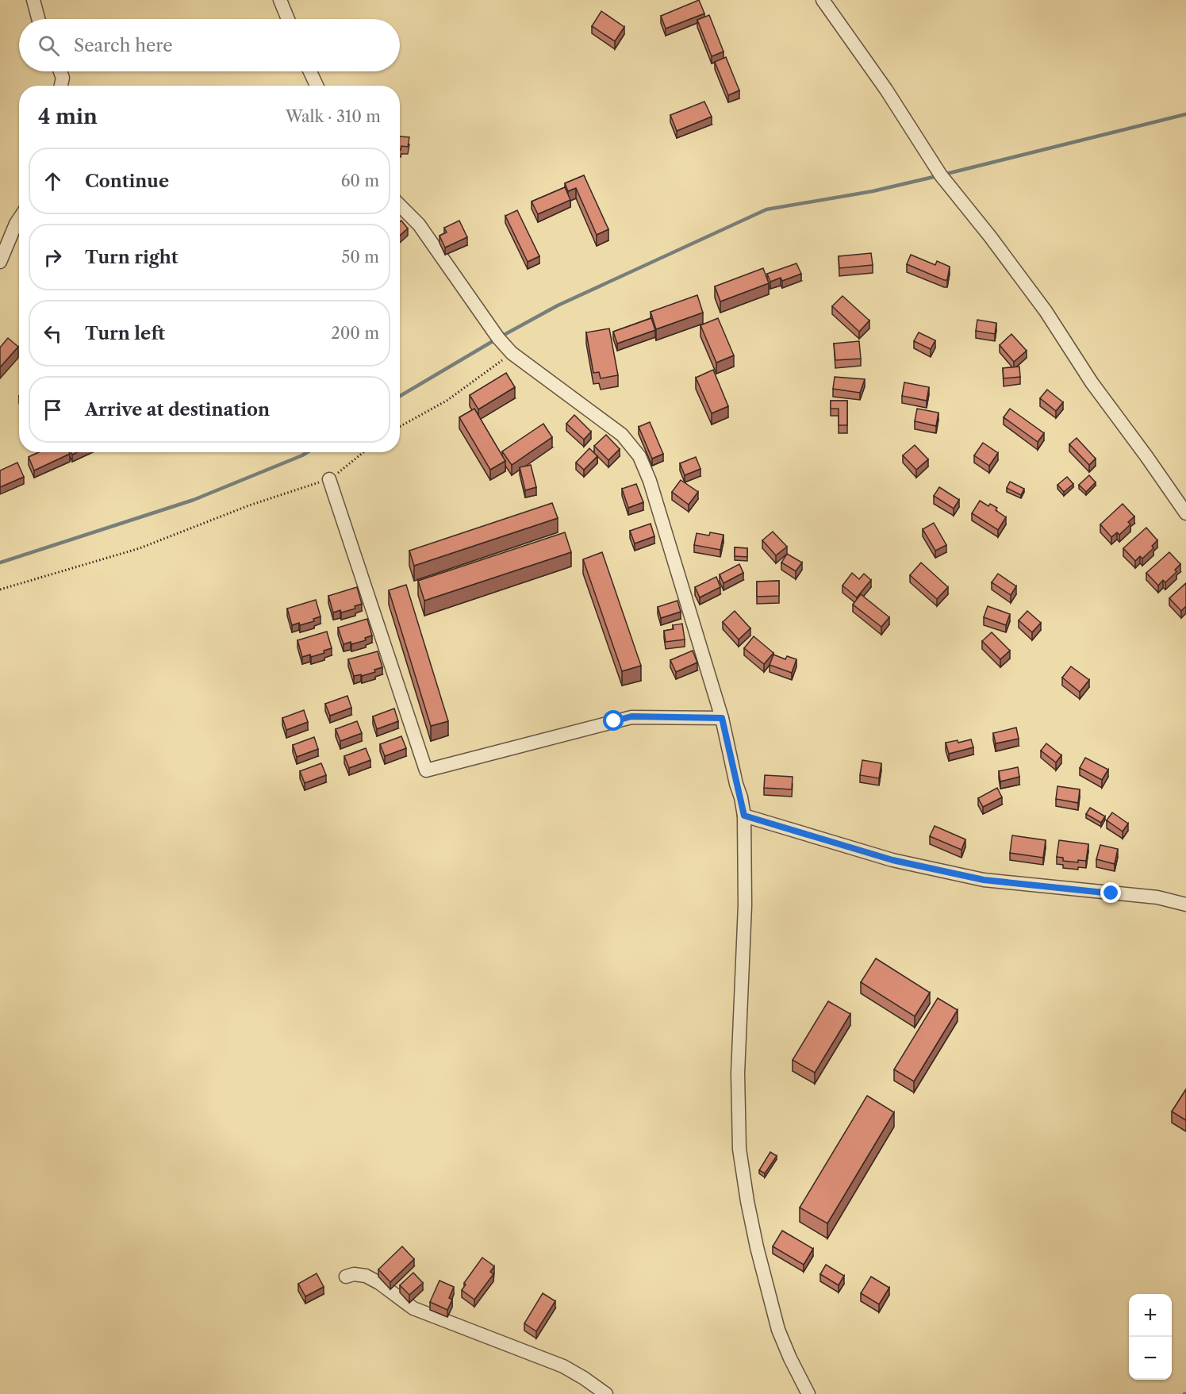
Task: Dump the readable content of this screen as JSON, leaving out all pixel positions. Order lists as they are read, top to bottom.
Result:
{
  "page": {
    "search": "Search here",
    "heading": ["4 min", "Walk · 310 m"],
    "list": [
      ["Continue", "60 m"],
      ["Turn right", "50 m"],
      ["Turn left", "200 m"],
      "Arrive at destination"
    ],
    "map_buttons": ["+", "−"]
  }
}
